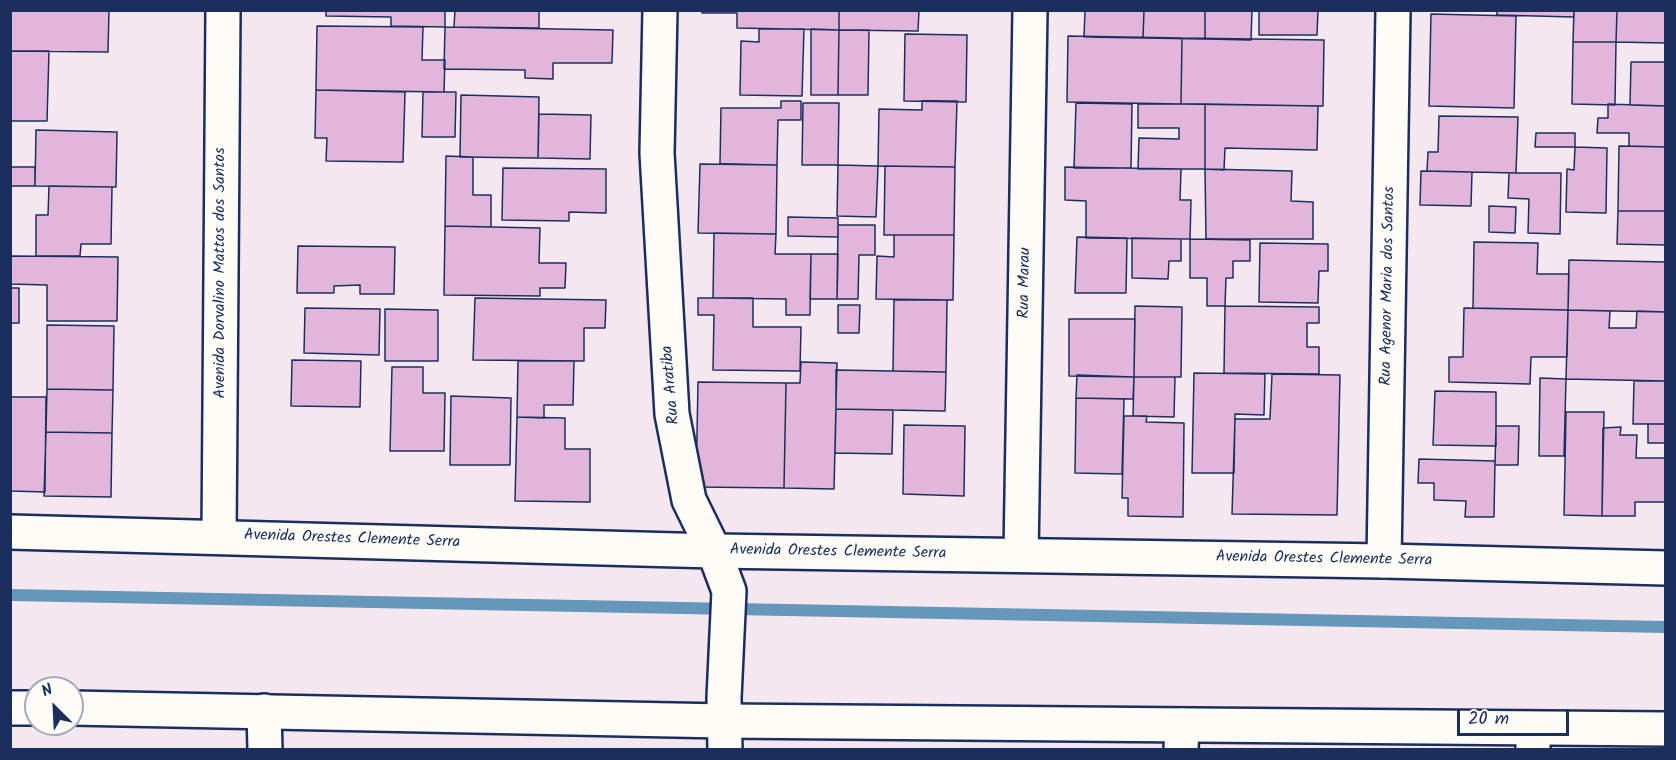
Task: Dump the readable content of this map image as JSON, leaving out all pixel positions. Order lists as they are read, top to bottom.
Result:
{
  "streets": {
    "main road": [
      "Avenida Dorvalino Mattos dos Santos",
      "Rua Marau",
      "Rua Agenor Maria dos Santos",
      "Rua Aratiba",
      "Avenida Orestes Clemente Serra"
    ]
  },
  "crossings": [
    ["Avenida Dorvalino Mattos dos Santos", "Avenida Orestes Clemente Serra"],
    ["Rua Marau", "Avenida Orestes Clemente Serra"],
    ["Rua Agenor Maria dos Santos", "Avenida Orestes Clemente Serra"],
    ["Rua Aratiba", "Avenida Orestes Clemente Serra"]
  ],
  "scale_bar": "20 m",
  "north": "top left"
}
